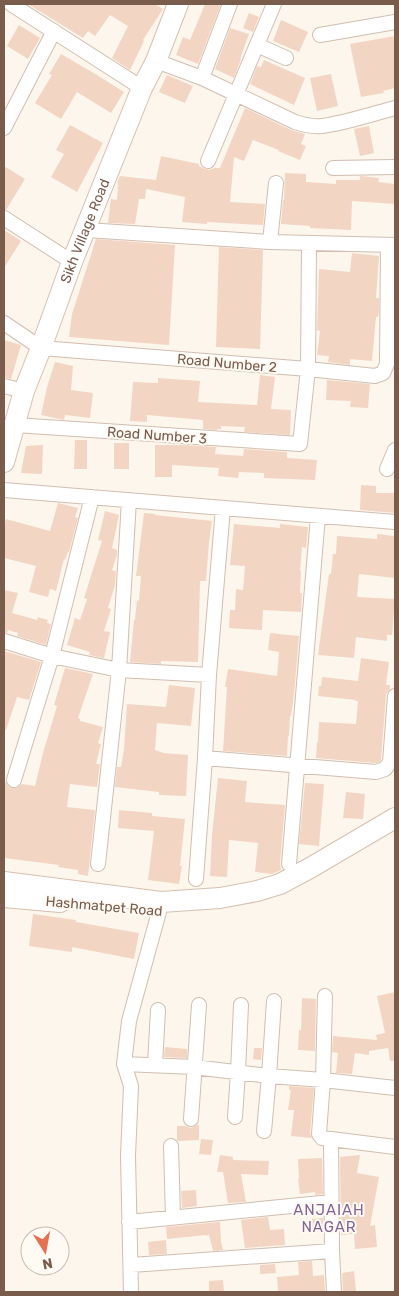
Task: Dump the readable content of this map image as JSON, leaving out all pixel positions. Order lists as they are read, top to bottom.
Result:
{
  "streets": {
    "main road": ["Sikh Village Road", "Hashmatpet Road"],
    "street": ["Road Number 2", "Road Number 3"]
  },
  "crossings": [
    ["Sikh Village Road", "Road Number 2"],
    ["Sikh Village Road", "Road Number 3"],
    ["Road Number 2", "Road Number 3"]
  ],
  "districts": ["ANJAIAH NAGAR"],
  "north": "bottom"
}
